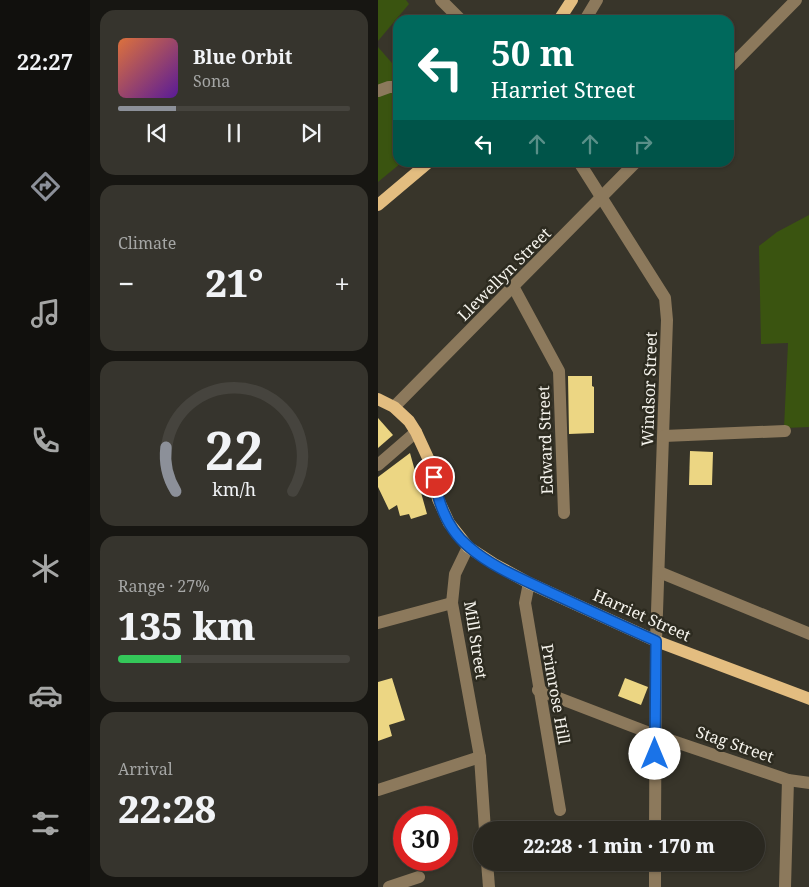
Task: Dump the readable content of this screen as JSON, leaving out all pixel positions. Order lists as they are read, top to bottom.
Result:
{
  "streets": {
    "main road": ["Harriet Street"],
    "street": [
      "Llewellyn Street",
      "Windsor Street",
      "Edward Street",
      "Mill Street",
      "Primrose Hill",
      "Stag Street"
    ]
  },
  "crossings": [
    ["Llewellyn Street", "Windsor Street"],
    ["Llewellyn Street", "Edward Street"],
    ["Windsor Street", "Harriet Street"],
    ["Windsor Street", "Stag Street"],
    ["Harriet Street", "Mill Street"],
    ["Harriet Street", "Primrose Hill"],
    ["Primrose Hill", "Stag Street"]
  ],
  "page": {
    "tabs": "22:27",
    "turn": ["50 m", "Harriet Street"],
    "song": ["Blue Orbit", "Sona"],
    "tile": [
      "Climate",
      ["Range · 27%", "135 km"],
      ["Arrival", "22:28"]
    ],
    "heat": ["−", "21°", "+"],
    "limit": "30",
    "trip": "22:28 · 1 min · 170 m",
    "gauge": ["22", "km/h"]
  }
}
